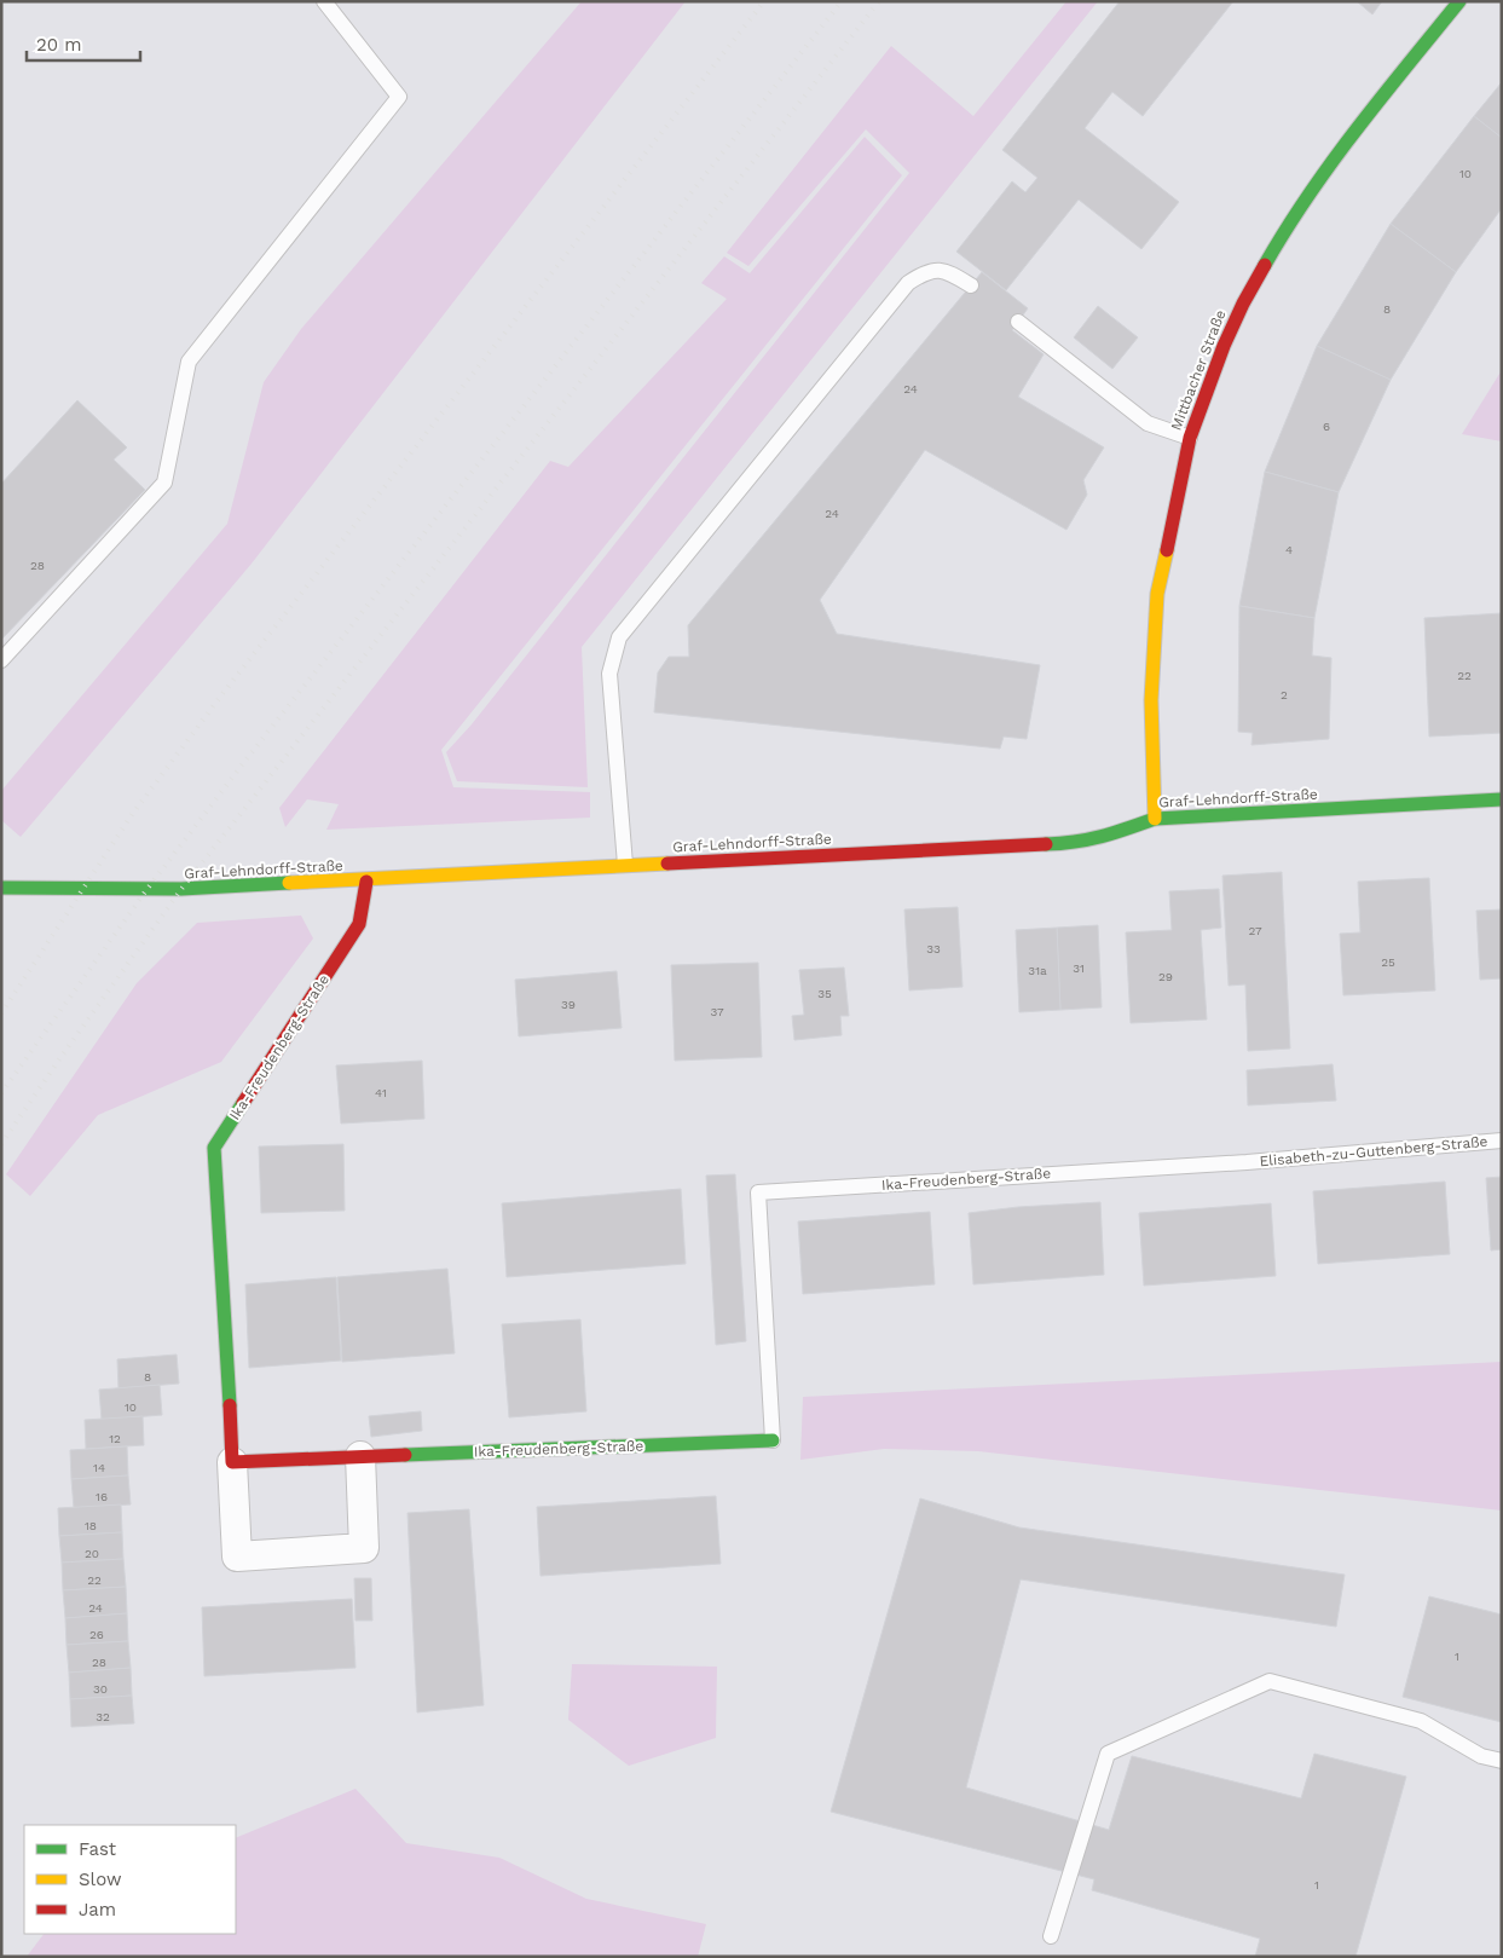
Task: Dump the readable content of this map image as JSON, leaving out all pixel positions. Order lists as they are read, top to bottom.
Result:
{
  "streets": {
    "street": ["Mittbacher Straße", "Graf-Lehndorff-Straße", "Ika-Freudenberg-Straße"],
    "lane": ["Elisabeth-zu-Guttenberg-Straße"]
  },
  "crossings": [
    ["Mittbacher Straße", "Graf-Lehndorff-Straße"],
    ["Graf-Lehndorff-Straße", "Ika-Freudenberg-Straße"],
    ["Ika-Freudenberg-Straße", "Elisabeth-zu-Guttenberg-Straße"]
  ],
  "house_numbers": [
    "10",
    "8",
    "24",
    "6",
    "24",
    "4",
    "28",
    "22",
    "2",
    "27",
    "33",
    "25",
    "31",
    "31a",
    "29",
    "35",
    "39",
    "37",
    "41",
    "8",
    "10",
    "12",
    "14",
    "16",
    "18",
    "20",
    "22",
    "24",
    "26",
    "1",
    "28",
    "30",
    "32",
    "1"
  ],
  "legend": ["Fast", "Slow", "Jam"],
  "scale_bar": "20 m"
}
